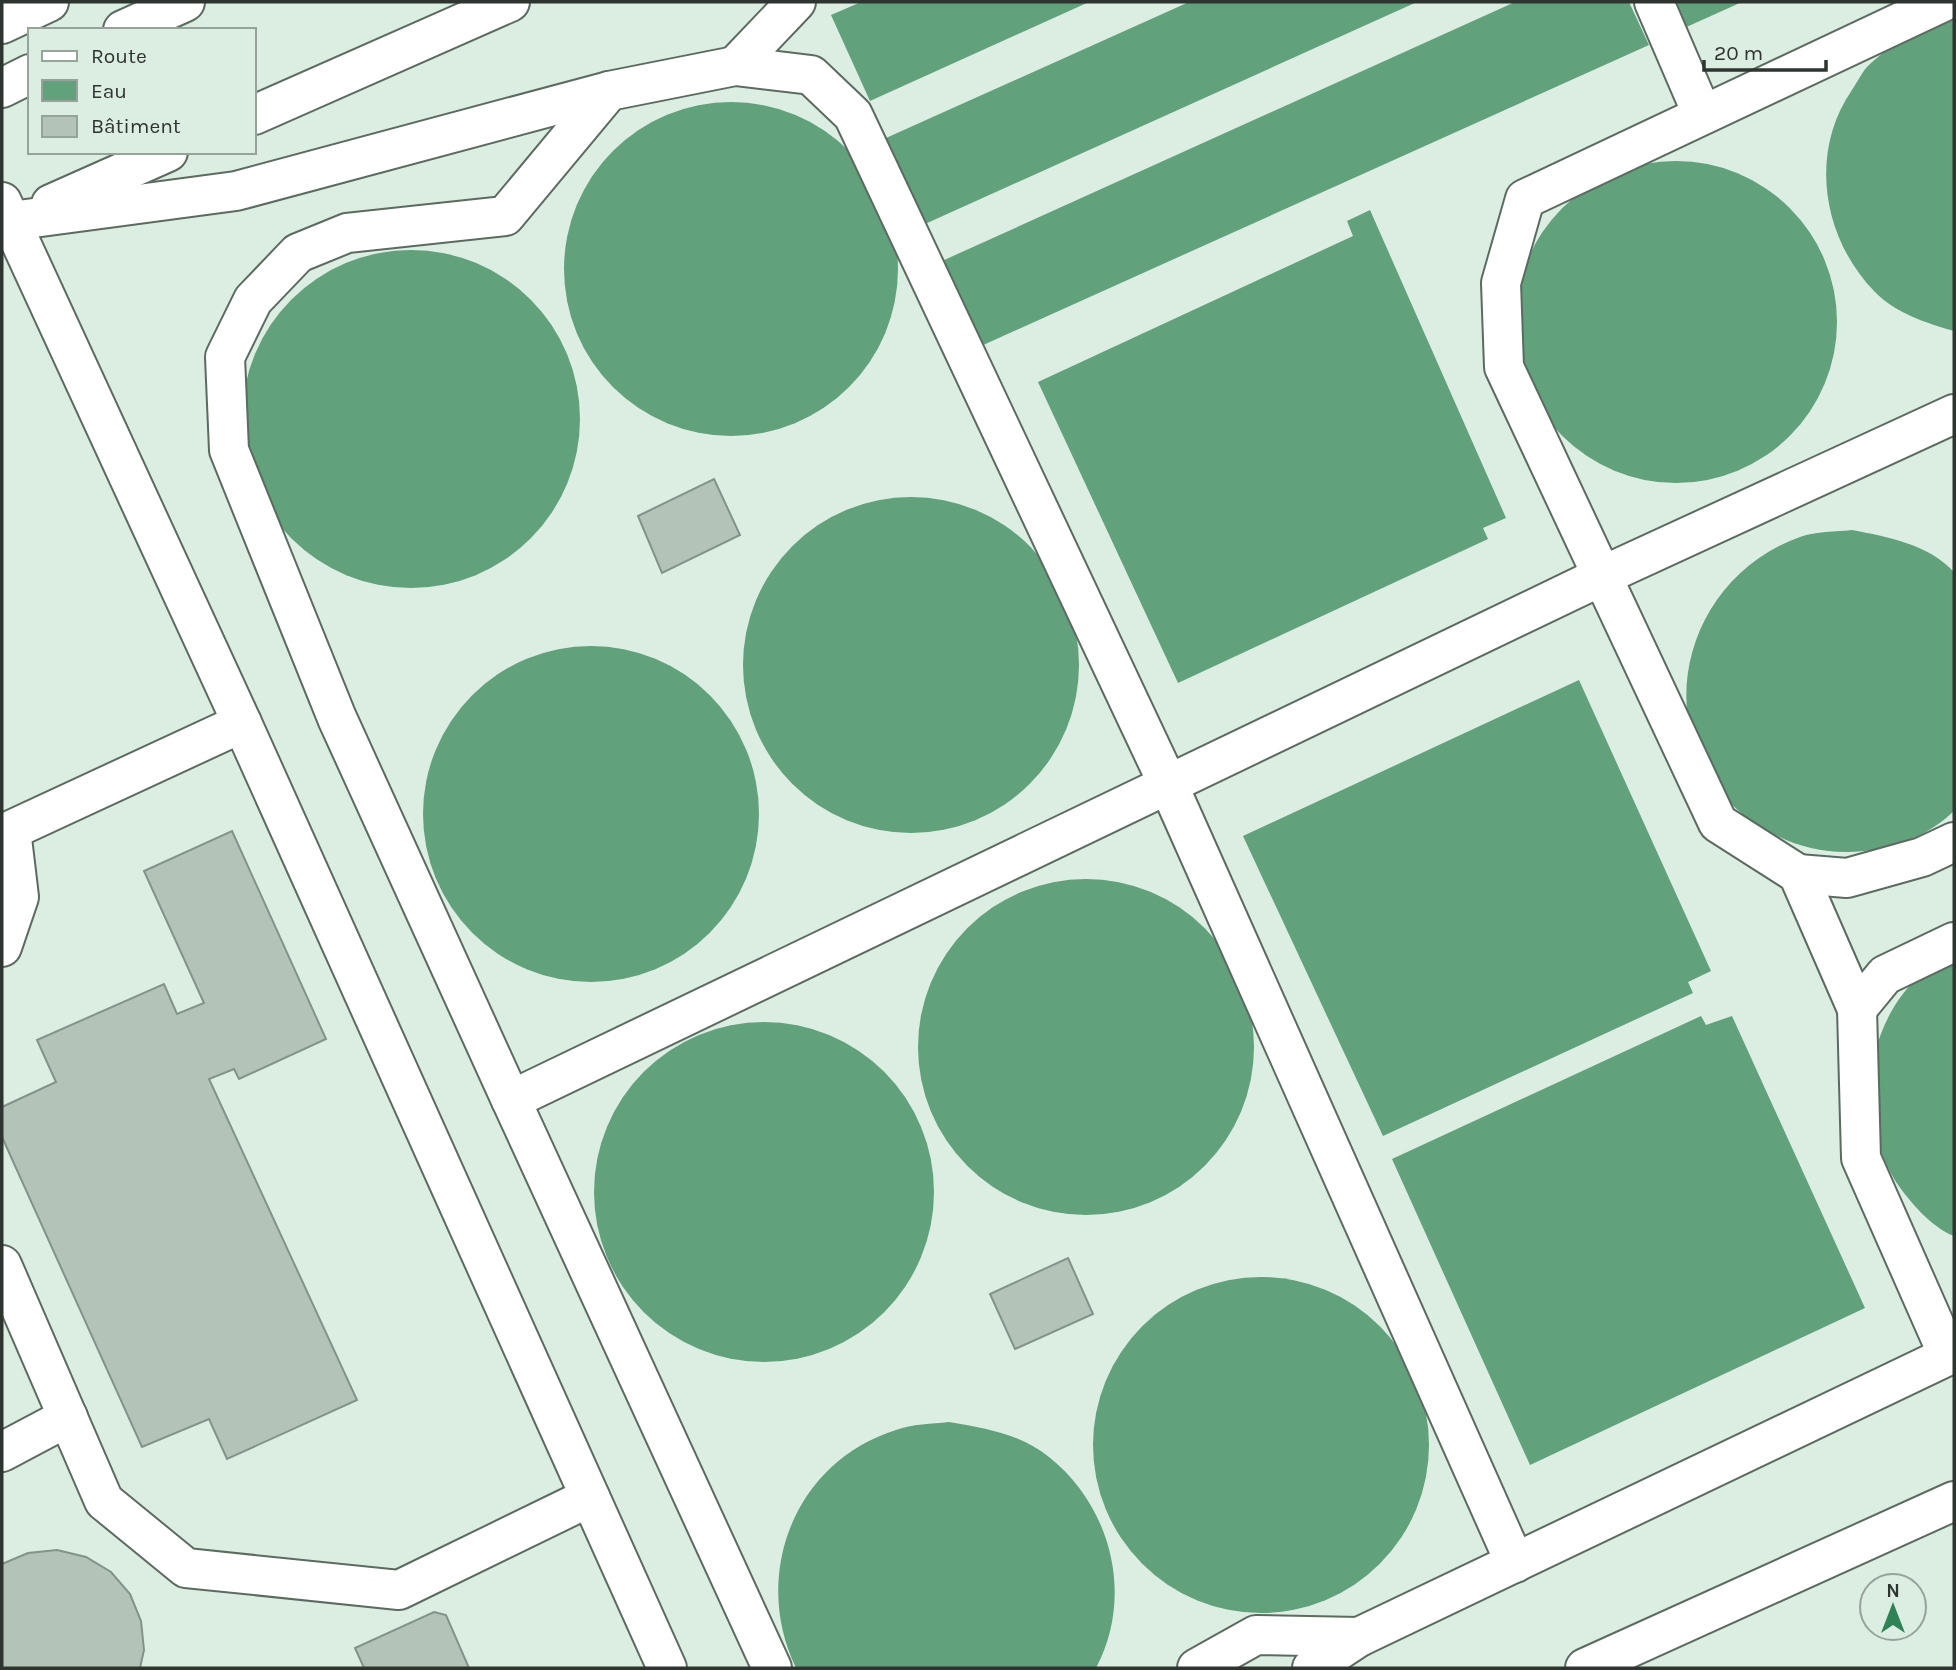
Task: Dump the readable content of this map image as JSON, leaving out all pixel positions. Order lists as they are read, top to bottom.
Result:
{
  "legend": ["Route", "Eau", "Bâtiment"],
  "scale_bar": "20 m",
  "north": "top"
}
